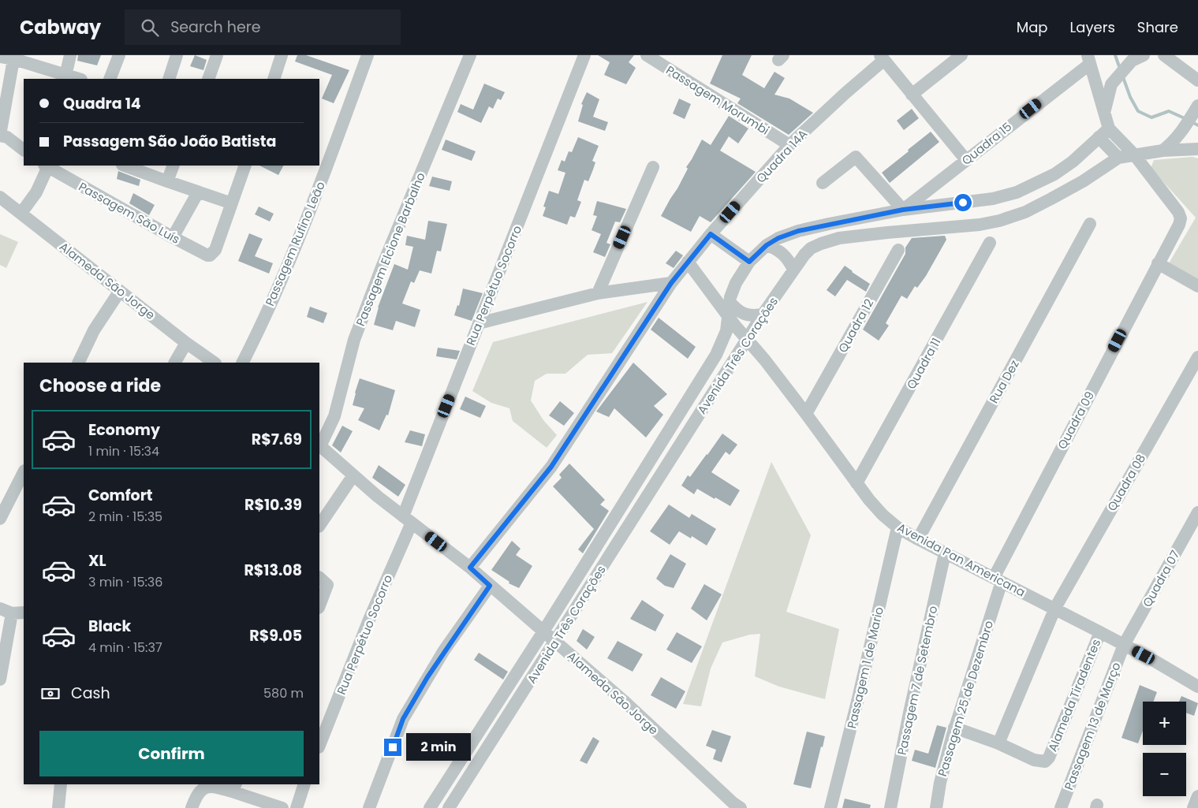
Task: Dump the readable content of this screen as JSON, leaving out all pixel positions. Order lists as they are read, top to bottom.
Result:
{
  "streets": {
    "street": [
      "Passagem Morumbi",
      "Quadra 15",
      "Quadra 14A",
      "Passagem São Luís",
      "Passagem Rufino Leão",
      "Passagem Elcione Barbalho",
      "Alameda São Jorge",
      "Rua Perpétuo Socorro",
      "Quadra 12",
      "Avenida Três Corações",
      "Quadra 11",
      "Rua Dez",
      "Quadra 09",
      "Quadra 08",
      "Avenida Pan Americana",
      "Quadra 07",
      "Passagem 1 de Mario",
      "Passagem 7 de Setembro",
      "Alameda Tiradentes",
      "Passagem 25 de Dezembro",
      "Passagem 13 de Março"
    ]
  },
  "crossings": [
    ["Passagem Morumbi", "Quadra 14A"],
    ["Quadra 15", "Avenida Três Corações"],
    ["Quadra 14A", "Alameda São Jorge"],
    ["Quadra 14A", "Avenida Pan Americana"],
    ["Passagem Elcione Barbalho", "Alameda São Jorge"],
    ["Alameda São Jorge", "Rua Perpétuo Socorro"],
    ["Alameda São Jorge", "Avenida Três Corações"],
    ["Quadra 12", "Avenida Pan Americana"],
    ["Avenida Três Corações", "Quadra 09"],
    ["Avenida Três Corações", "Avenida Pan Americana"],
    ["Quadra 11", "Avenida Pan Americana"],
    ["Rua Dez", "Avenida Pan Americana"],
    ["Quadra 09", "Avenida Pan Americana"],
    ["Quadra 09", "Passagem 25 de Dezembro"],
    ["Quadra 08", "Avenida Pan Americana"],
    ["Quadra 08", "Alameda Tiradentes"],
    ["Avenida Pan Americana", "Quadra 07"],
    ["Avenida Pan Americana", "Passagem 1 de Mario"],
    ["Avenida Pan Americana", "Passagem 7 de Setembro"],
    ["Avenida Pan Americana", "Alameda Tiradentes"],
    ["Avenida Pan Americana", "Passagem 25 de Dezembro"],
    ["Avenida Pan Americana", "Passagem 13 de Março"],
    ["Quadra 07", "Passagem 13 de Março"]
  ],
  "page": {
    "header": "Cabway",
    "search": "Search here",
    "nav": ["Map", "Layers", "Share"],
    "banner": ["Quadra 14", "Passagem São João Batista"],
    "heading": "Choose a ride",
    "list": [
      {
        "name": "Economy",
        "note": "1 min · 15:34",
        "value": "R$7.69"
      },
      {
        "name": "Comfort",
        "note": "2 min · 15:35",
        "value": "R$10.39"
      },
      {
        "name": "XL",
        "note": "3 min · 15:36",
        "value": "R$13.08"
      },
      {
        "name": "Black",
        "note": "4 min · 15:37",
        "value": "R$9.05"
      }
    ],
    "pay": ["Cash", "580 m"],
    "map_buttons": ["+", "−"],
    "buttons": "Confirm",
    "bubble": "2 min"
  }
}
